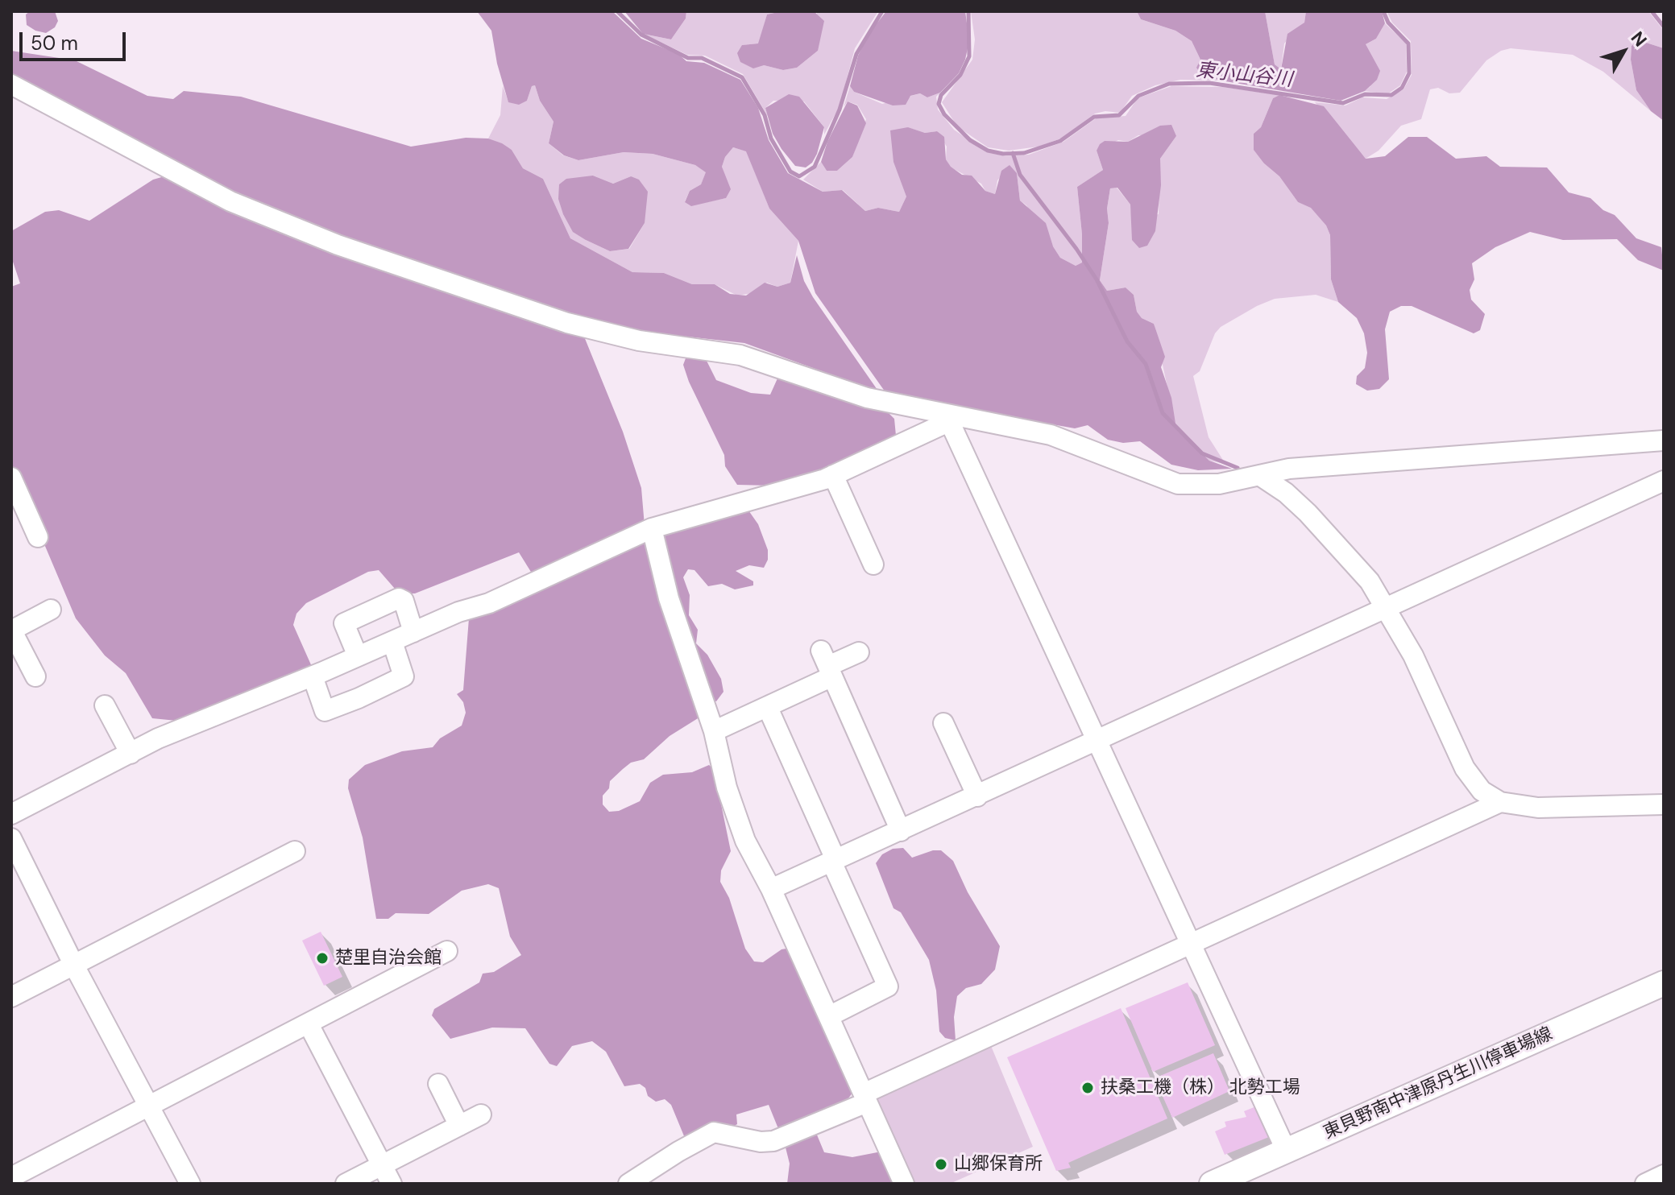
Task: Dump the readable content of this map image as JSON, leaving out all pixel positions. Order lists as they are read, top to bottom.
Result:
{
  "streets": {
    "main road": ["東貝野南中津原丹生川停車場線"]
  },
  "water": ["東小山谷川"],
  "places": ["楚里自治会館", "扶桑工機（株） 北勢工場", "山郷保育所"],
  "scale_bar": "50 m",
  "north": "top right"
}
